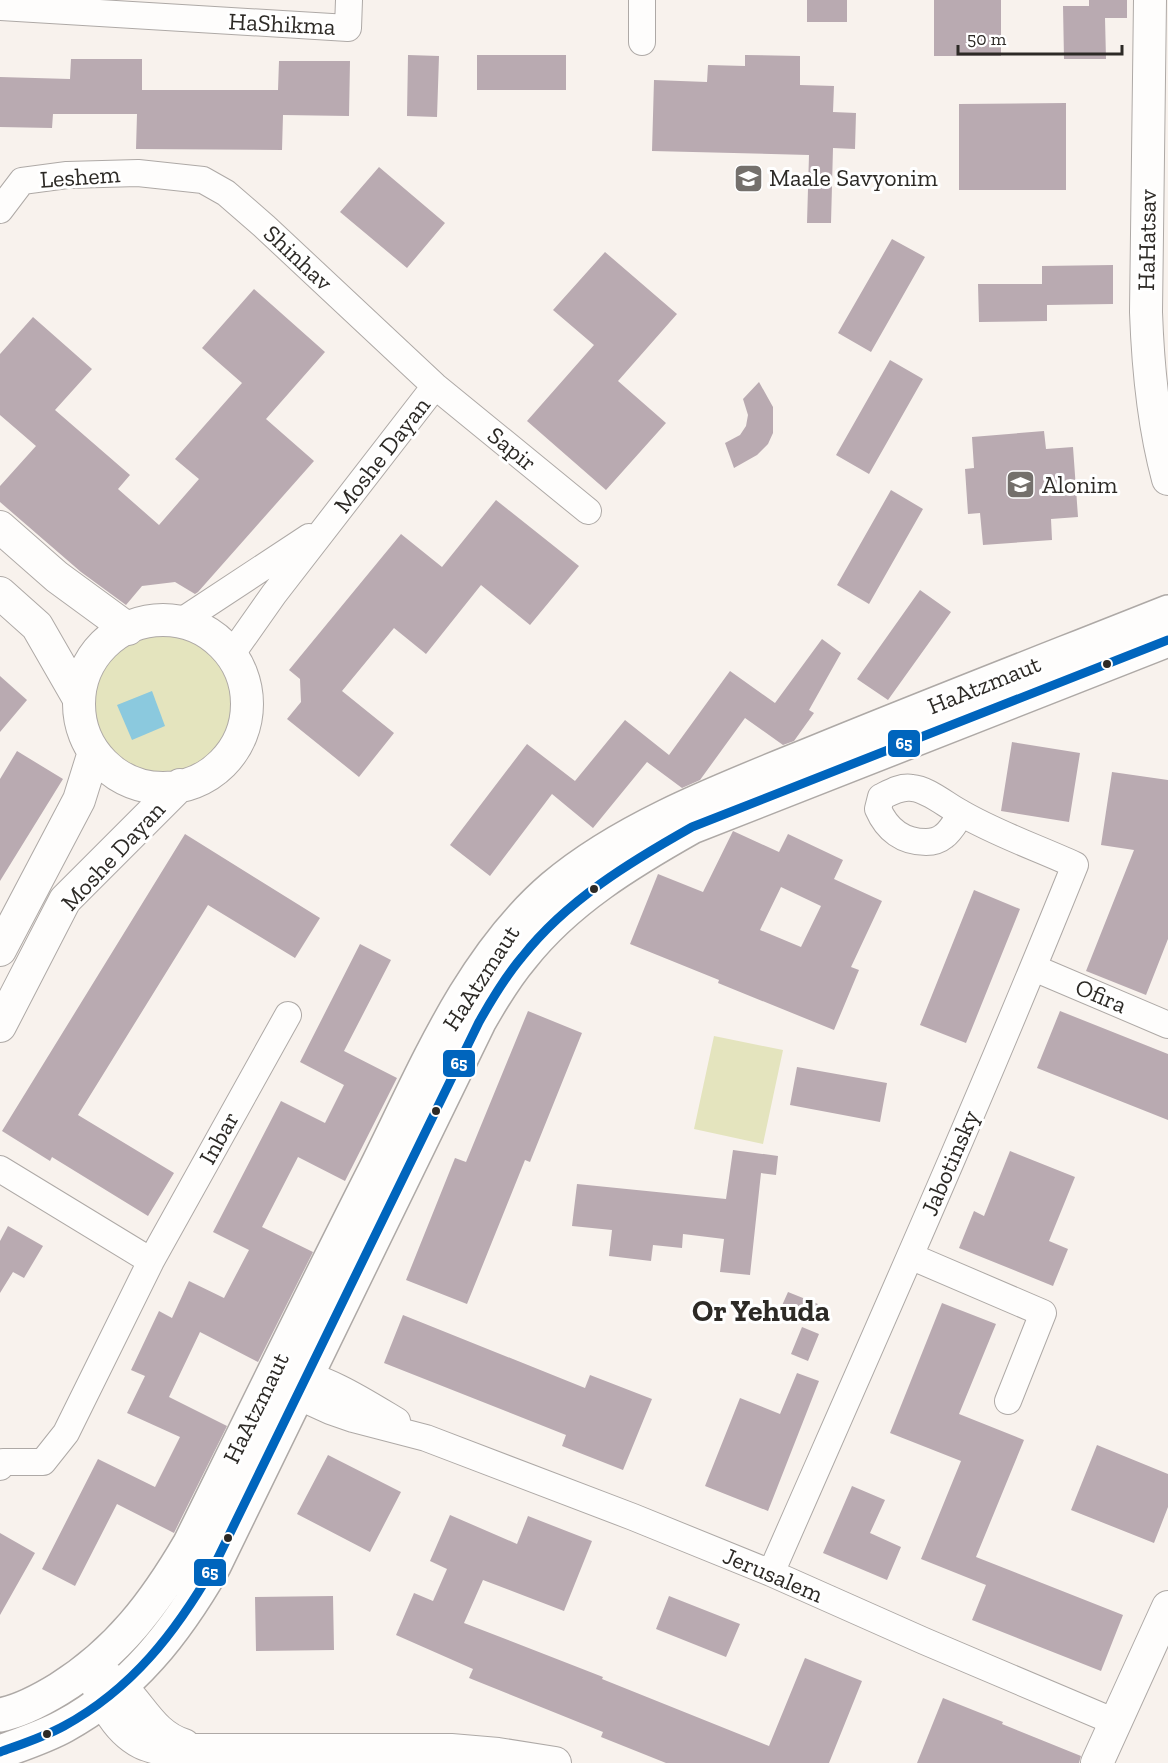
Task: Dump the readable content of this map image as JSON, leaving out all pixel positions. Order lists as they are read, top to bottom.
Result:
{
  "streets": {
    "main road": ["HaAtzmaut"],
    "street": [
      "HaShikma",
      "Leshem",
      "HaHatsav",
      "Shinhav",
      "Sapir",
      "Moshe Dayan",
      "Ofira",
      "Inbar",
      "Jabotinsky",
      "Jerusalem"
    ]
  },
  "crossings": [
    ["Leshem", "Shinhav"],
    ["Shinhav", "Sapir"],
    ["Shinhav", "Moshe Dayan"],
    ["Sapir", "Moshe Dayan"],
    ["HaAtzmaut", "Jerusalem"],
    ["Ofira", "Jabotinsky"],
    ["Jabotinsky", "Jerusalem"]
  ],
  "districts": ["Or Yehuda"],
  "places": {
    "school or university": ["Maale Savyonim", "Alonim"]
  },
  "lines": ["transit line 65"],
  "scale_bar": "50 m"
}
